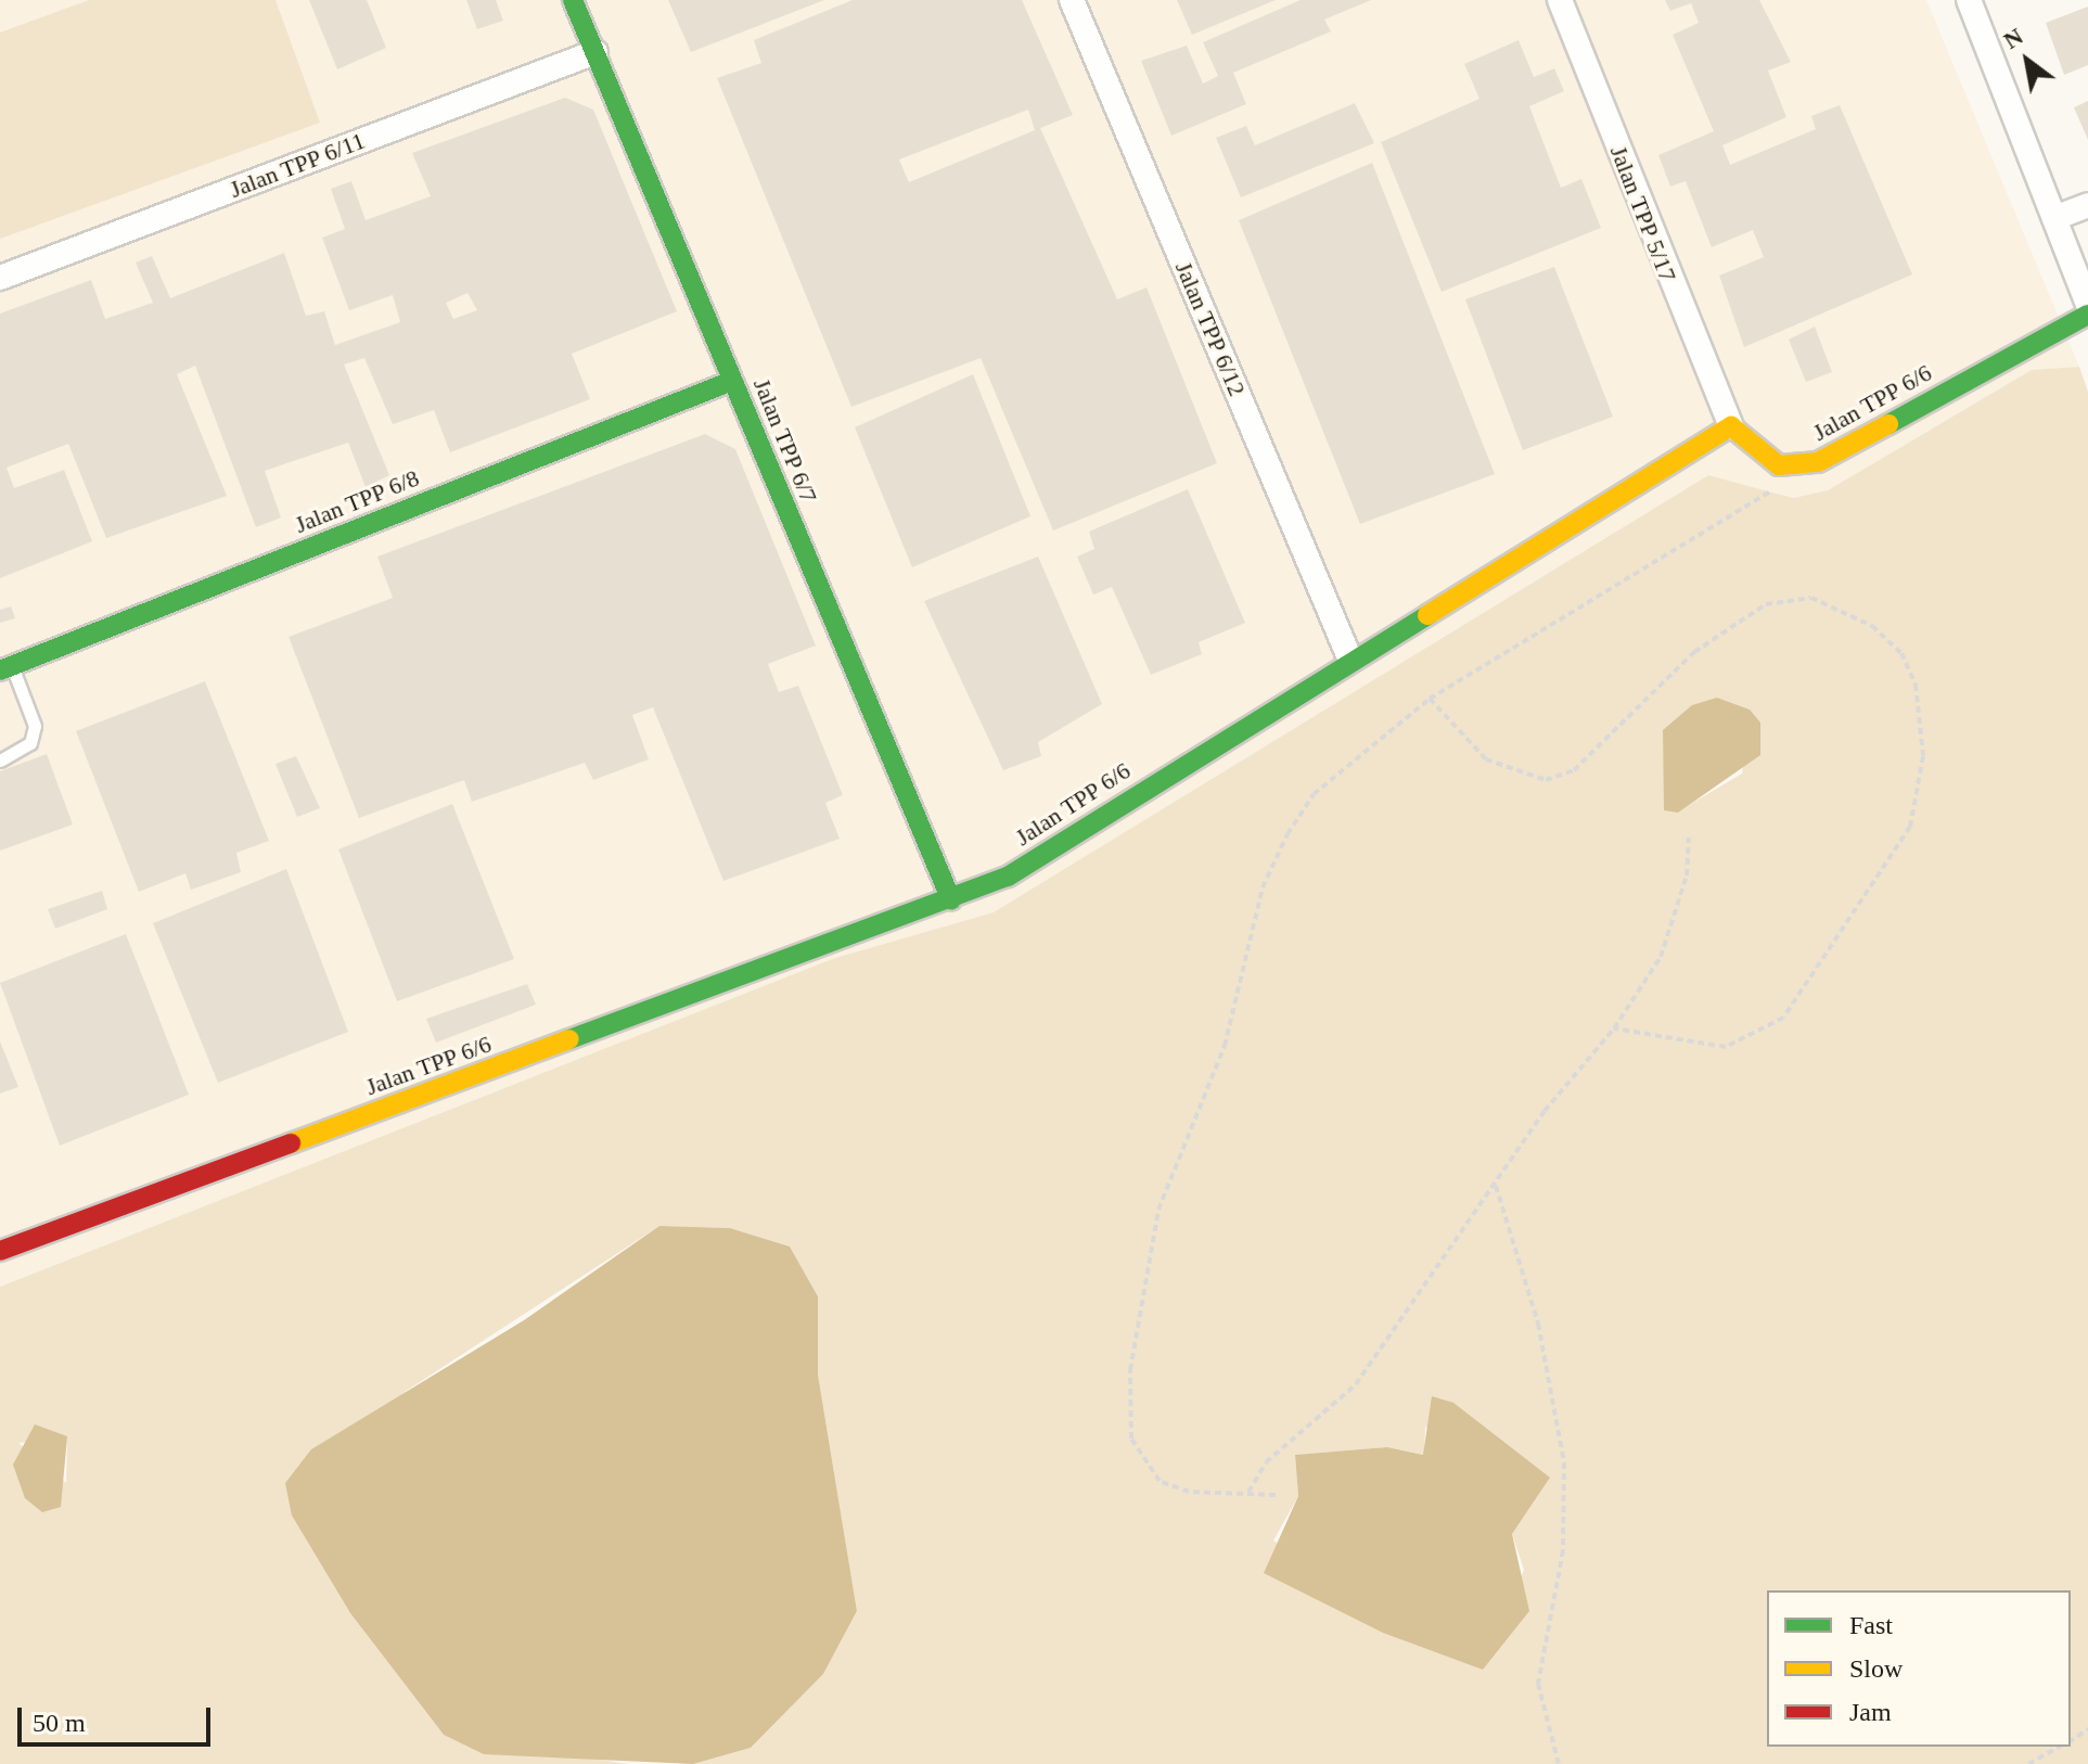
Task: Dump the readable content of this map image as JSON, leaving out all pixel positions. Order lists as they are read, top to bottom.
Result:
{
  "streets": {
    "street": [
      "Jalan TPP 6/11",
      "Jalan TPP 5/17",
      "Jalan TPP 6/12",
      "Jalan TPP 6/6",
      "Jalan TPP 6/7",
      "Jalan TPP 6/8"
    ]
  },
  "crossings": [
    ["Jalan TPP 6/11", "Jalan TPP 6/7"],
    ["Jalan TPP 5/17", "Jalan TPP 6/6"],
    ["Jalan TPP 6/12", "Jalan TPP 6/6"],
    ["Jalan TPP 6/6", "Jalan TPP 6/7"],
    ["Jalan TPP 6/7", "Jalan TPP 6/8"]
  ],
  "legend": ["Fast", "Slow", "Jam"],
  "scale_bar": "50 m",
  "north": "top left"
}
